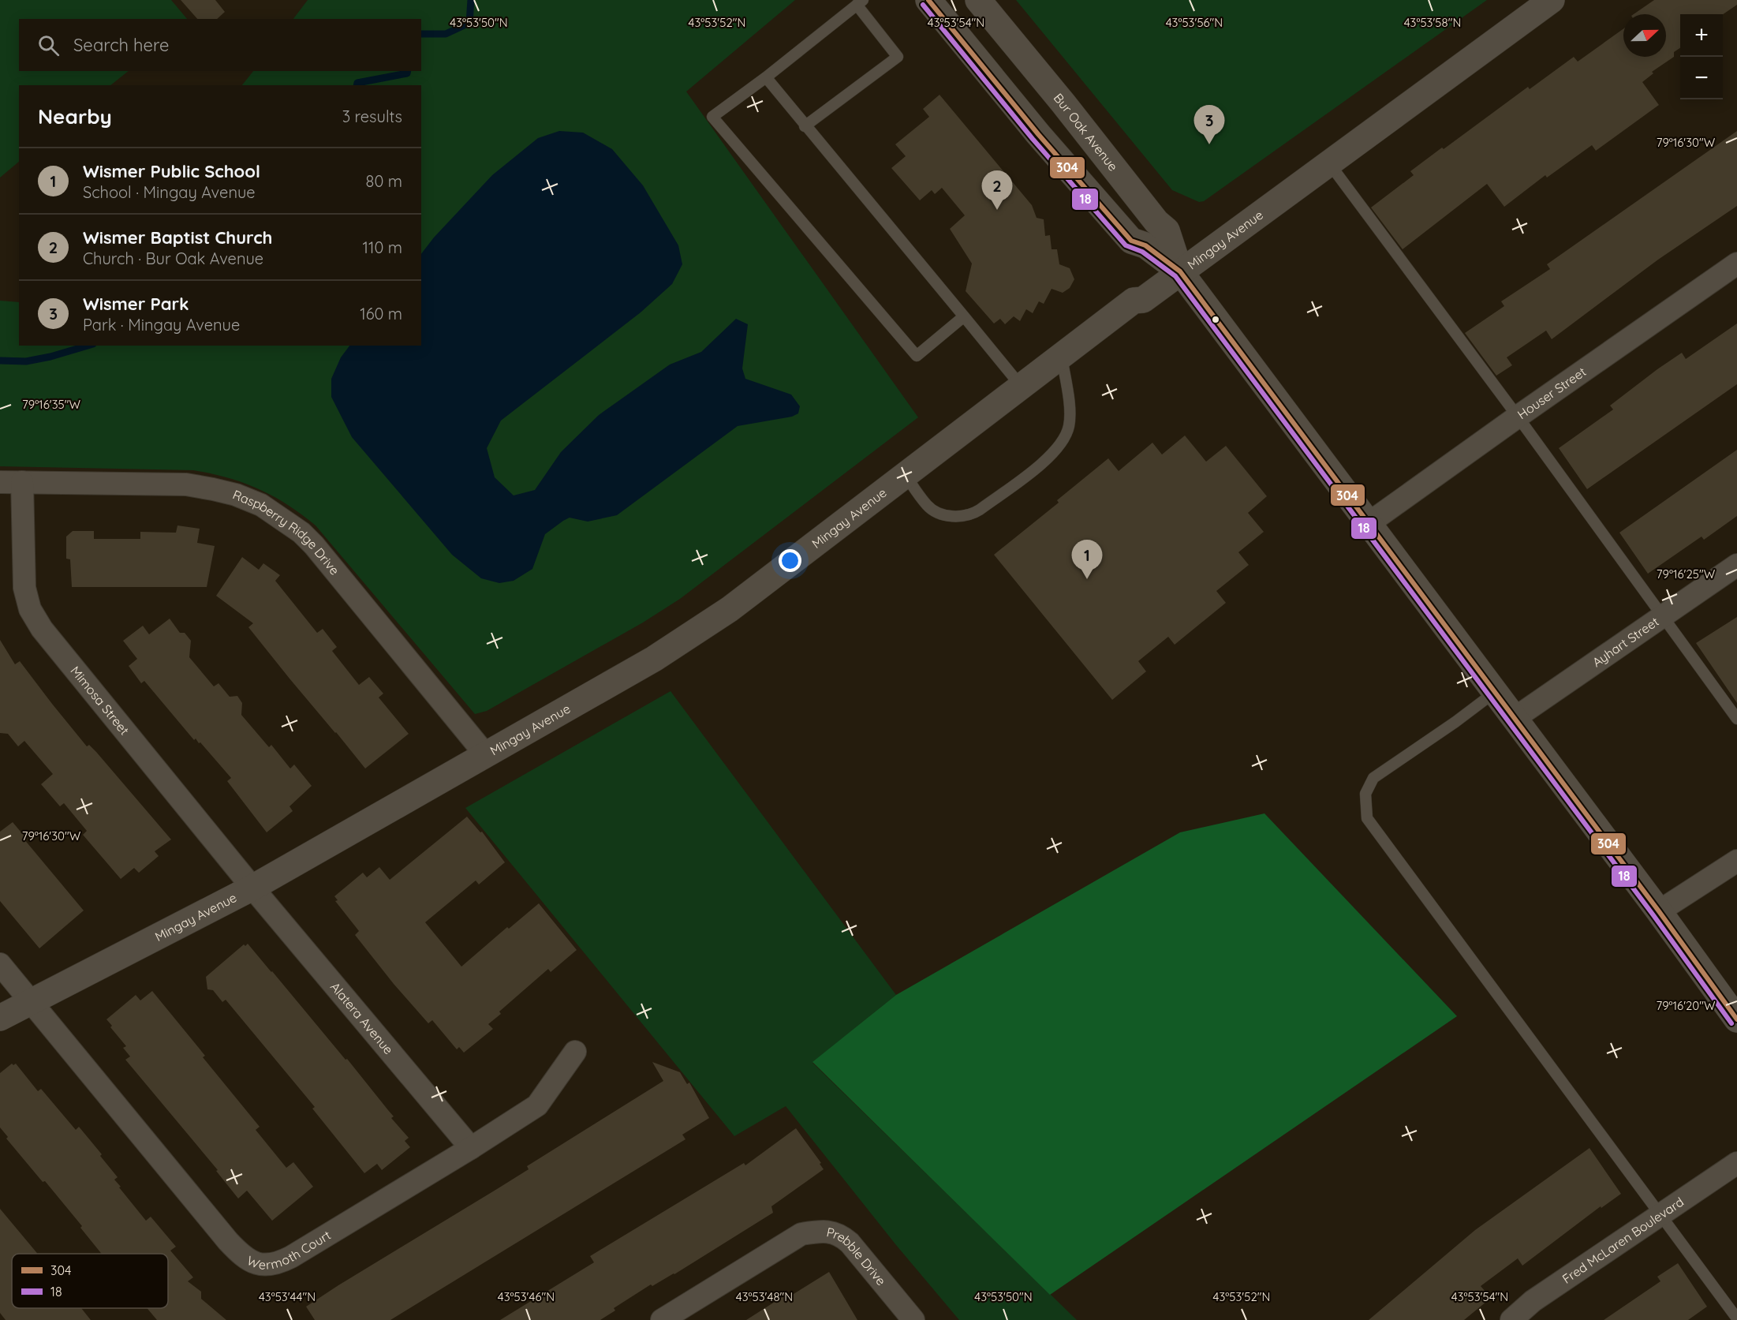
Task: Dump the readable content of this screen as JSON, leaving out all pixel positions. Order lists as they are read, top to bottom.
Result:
{
  "streets": {
    "street": [
      "Bur Oak Avenue",
      "Mingay Avenue",
      "Houser Street",
      "Raspberry Ridge Drive",
      "Ayhart Street",
      "Mimosa Street",
      "Alatera Avenue",
      "Fred McLaren Boulevard",
      "Wermoth Court",
      "Prebble Drive"
    ]
  },
  "crossings": [
    ["Bur Oak Avenue", "Mingay Avenue"],
    ["Bur Oak Avenue", "Houser Street"],
    ["Bur Oak Avenue", "Ayhart Street"],
    ["Mingay Avenue", "Raspberry Ridge Drive"],
    ["Mingay Avenue", "Mimosa Street"],
    ["Mingay Avenue", "Alatera Avenue"],
    ["Mingay Avenue", "Wermoth Court"],
    ["Raspberry Ridge Drive", "Mimosa Street"],
    ["Mimosa Street", "Alatera Avenue"],
    ["Alatera Avenue", "Wermoth Court"]
  ],
  "lines": ["transit line 304", "transit line 18"],
  "legend": ["304", "18"],
  "north": "right",
  "page": {
    "map_buttons": ["+", "−"],
    "search": "Search here",
    "heading": ["Nearby", "3 results"],
    "pins": ["3", "2", "1"],
    "list": [
      {
        "mark": "1",
        "name": "Wismer Public School",
        "note": "School · Mingay Avenue",
        "value": "80 m"
      },
      {
        "mark": "2",
        "name": "Wismer Baptist Church",
        "note": "Church · Bur Oak Avenue",
        "value": "110 m"
      },
      {
        "mark": "3",
        "name": "Wismer Park",
        "note": "Park · Mingay Avenue",
        "value": "160 m"
      }
    ]
  },
  "coordinates": [
    "43°53'50\"N",
    "43°53'52\"N",
    "43°53'54\"N",
    "43°53'56\"N",
    "43°53'58\"N",
    "79°16'30\"W",
    "79°16'35\"W",
    "79°16'25\"W",
    "79°16'20\"W",
    "43°53'44\"N",
    "43°53'46\"N",
    "43°53'48\"N"
  ]
}
